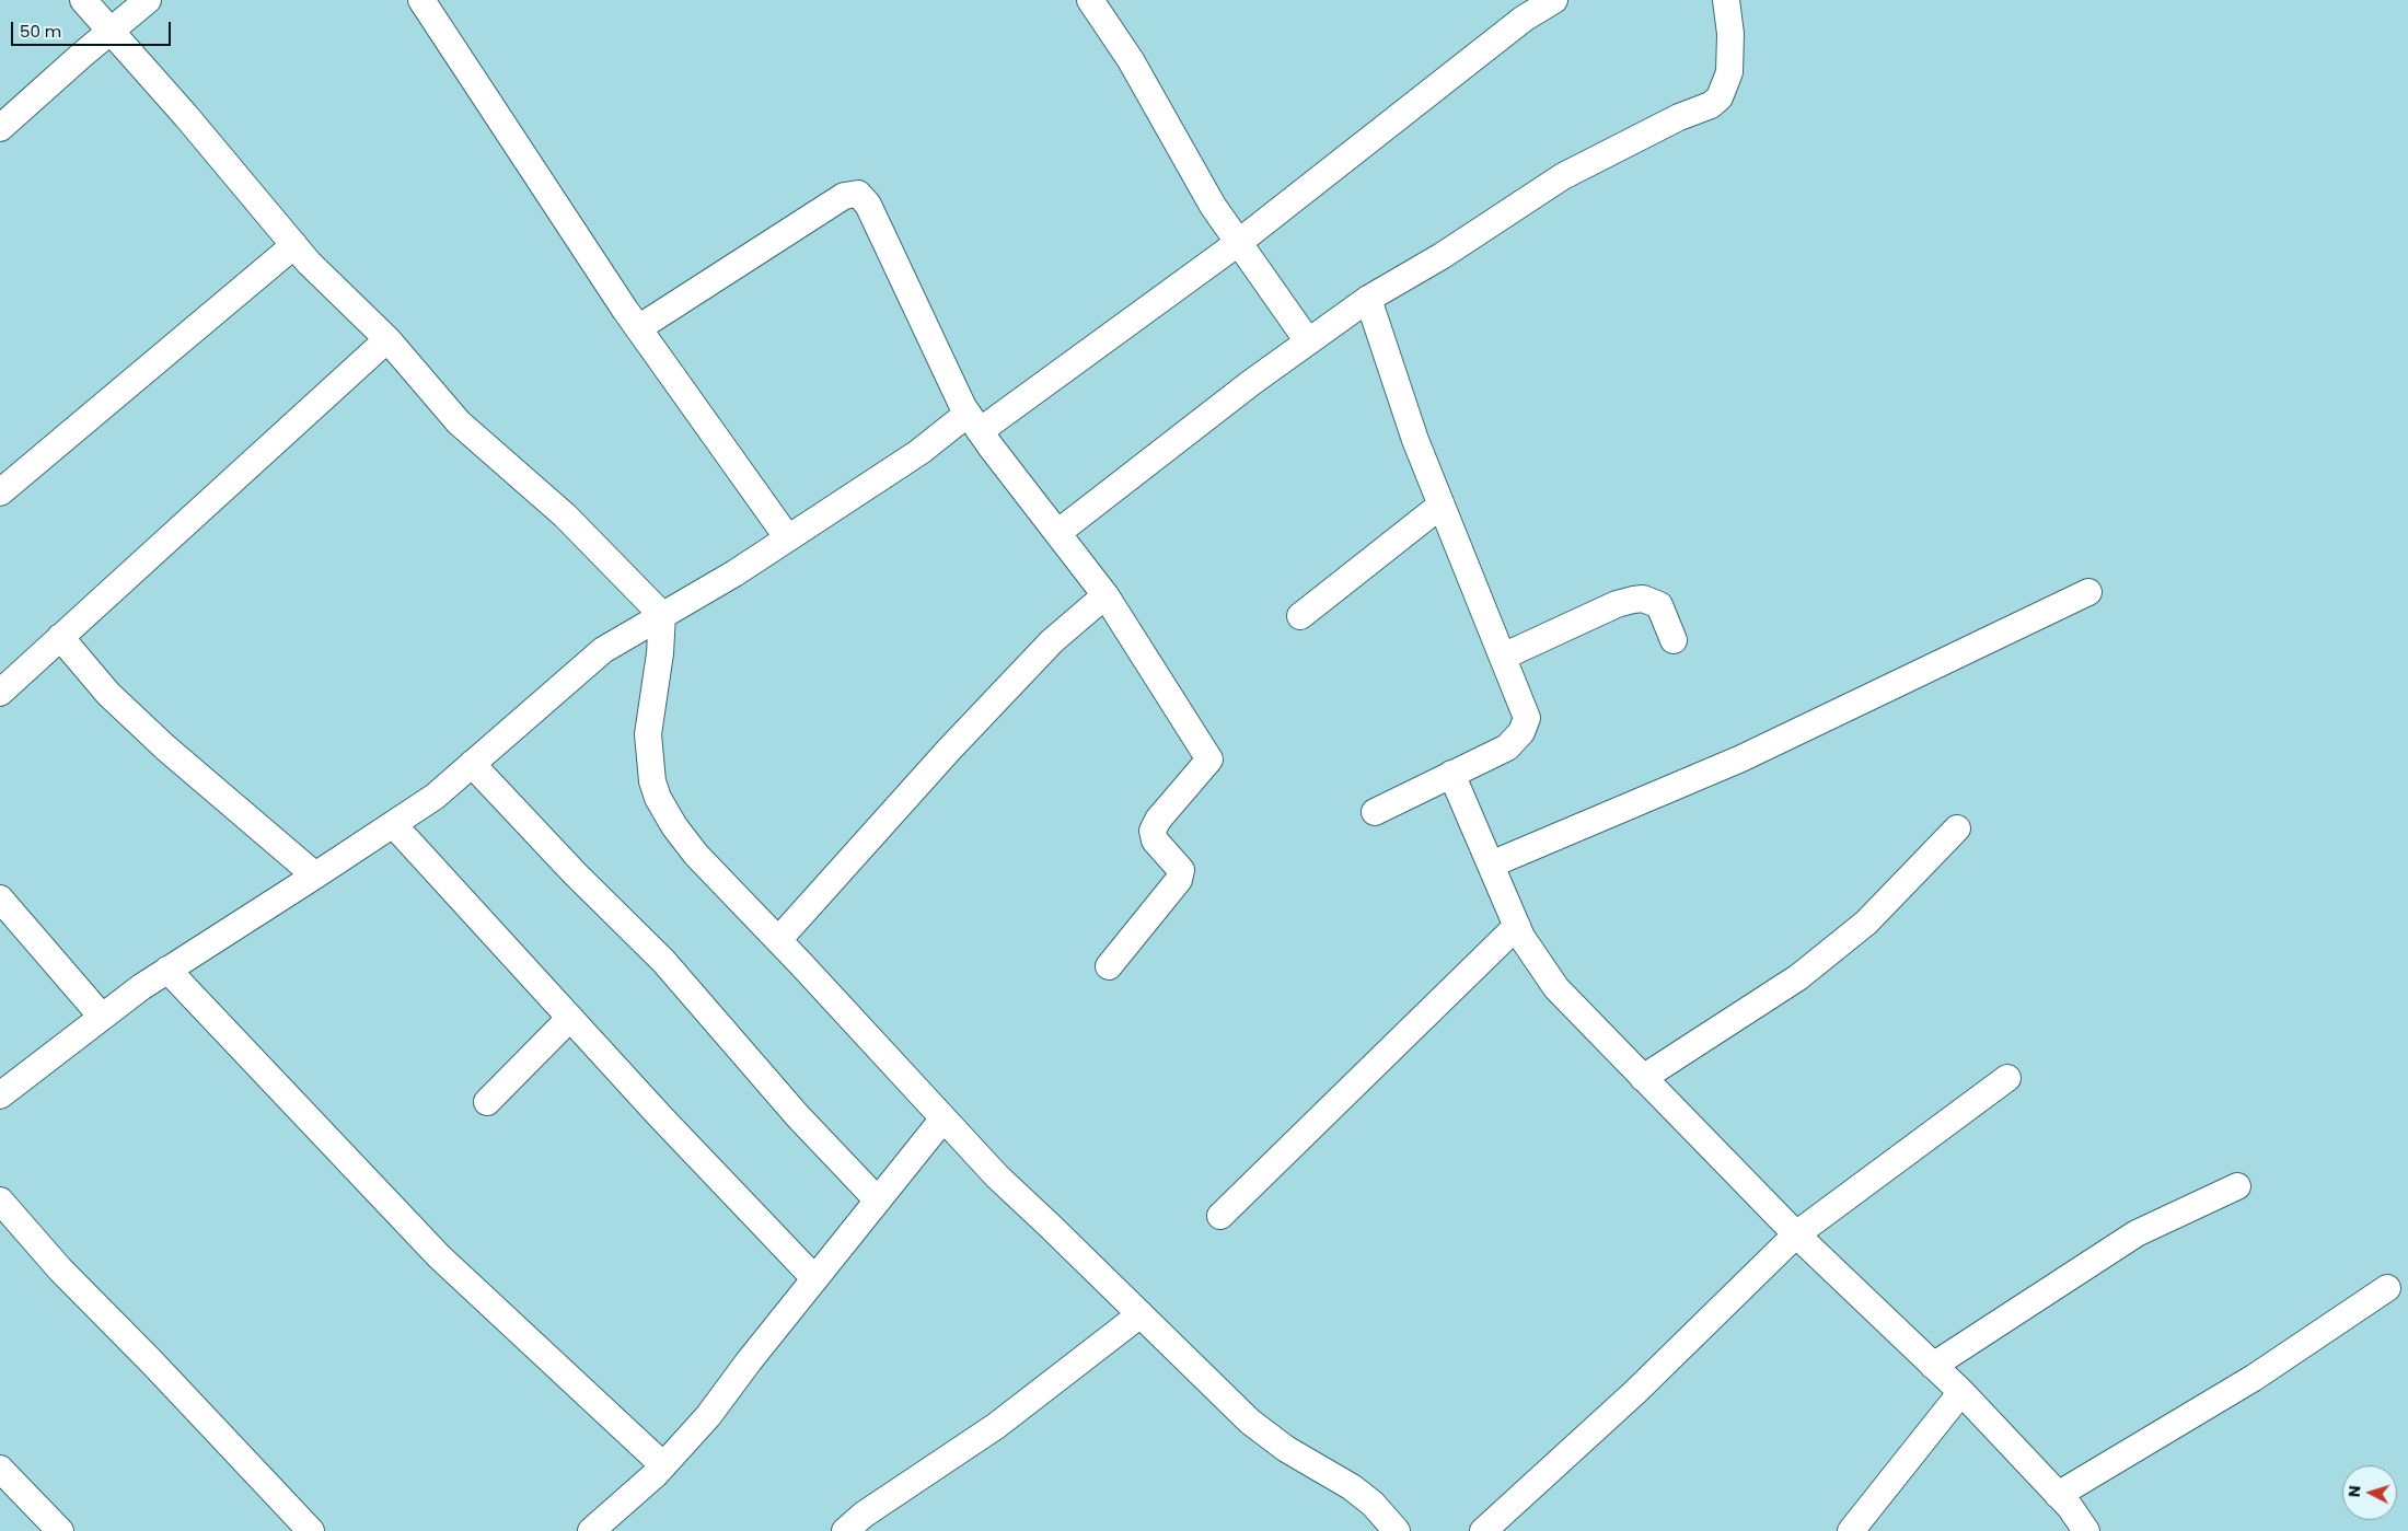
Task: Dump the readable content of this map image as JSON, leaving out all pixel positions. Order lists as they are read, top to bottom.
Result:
{
  "scale_bar": "50 m",
  "north": "left"
}
